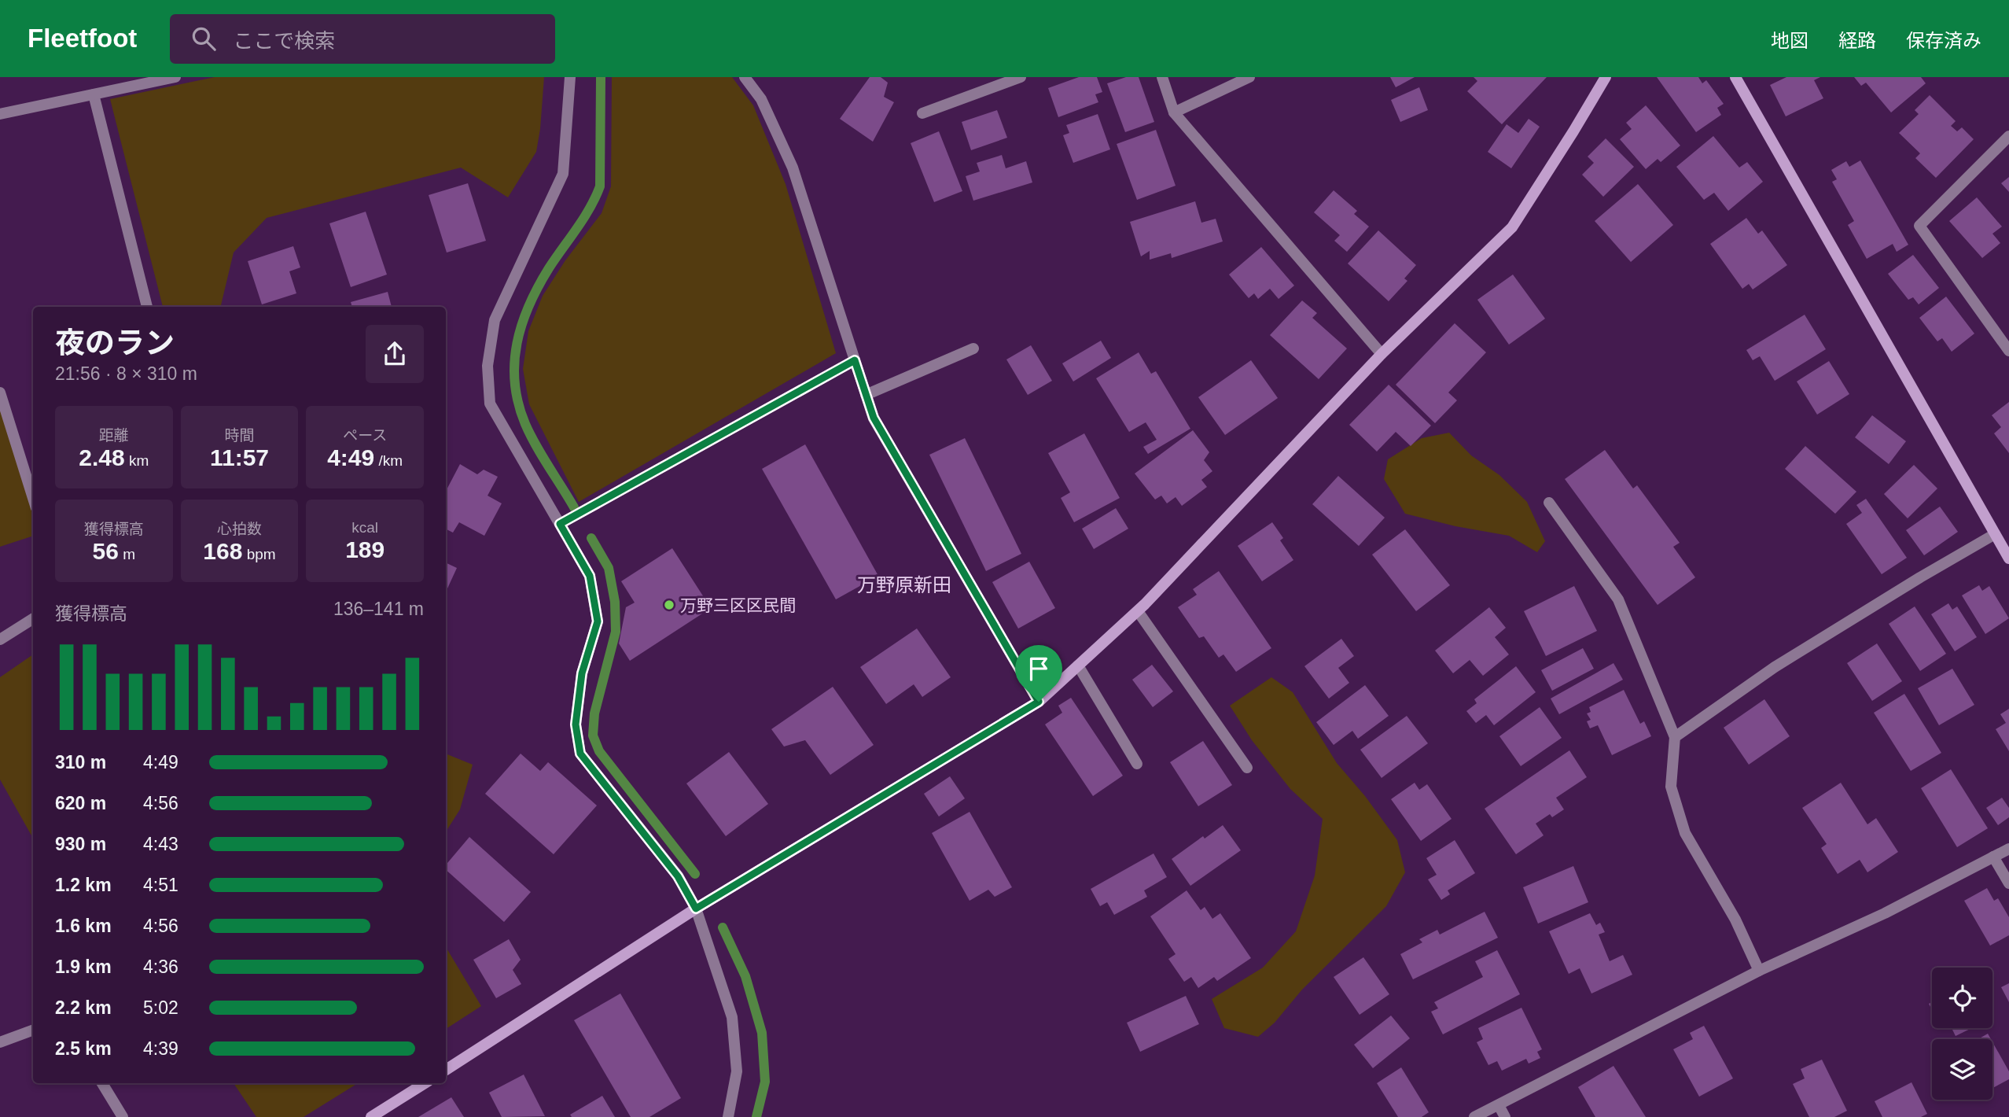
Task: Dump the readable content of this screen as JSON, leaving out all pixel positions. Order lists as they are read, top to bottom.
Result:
{
  "districts": ["万野原新田"],
  "places": ["万野三区区民間"],
  "page": {
    "header": "Fleetfoot",
    "search": "ここで検索",
    "nav": ["地図", "経路", "保存済み"],
    "heading": ["夜のラン", "21:56 · 8 × 310 m"],
    "stats": [
      ["距離", "2.48 km"],
      ["時間", "11:57"],
      ["ペース", "4:49 /km"],
      ["獲得標高", "56 m"],
      ["心拍数", "168 bpm"],
      ["kcal", "189"]
    ],
    "chart": ["獲得標高", "136–141 m"],
    "list": [
      {
        "name": "310 m",
        "note": "4:49"
      },
      {
        "name": "620 m",
        "note": "4:56"
      },
      {
        "name": "930 m",
        "note": "4:43"
      },
      {
        "name": "1.2 km",
        "note": "4:51"
      },
      {
        "name": "1.6 km",
        "note": "4:56"
      },
      {
        "name": "1.9 km",
        "note": "4:36"
      },
      {
        "name": "2.2 km",
        "note": "5:02"
      },
      {
        "name": "2.5 km",
        "note": "4:39"
      }
    ]
  }
}
